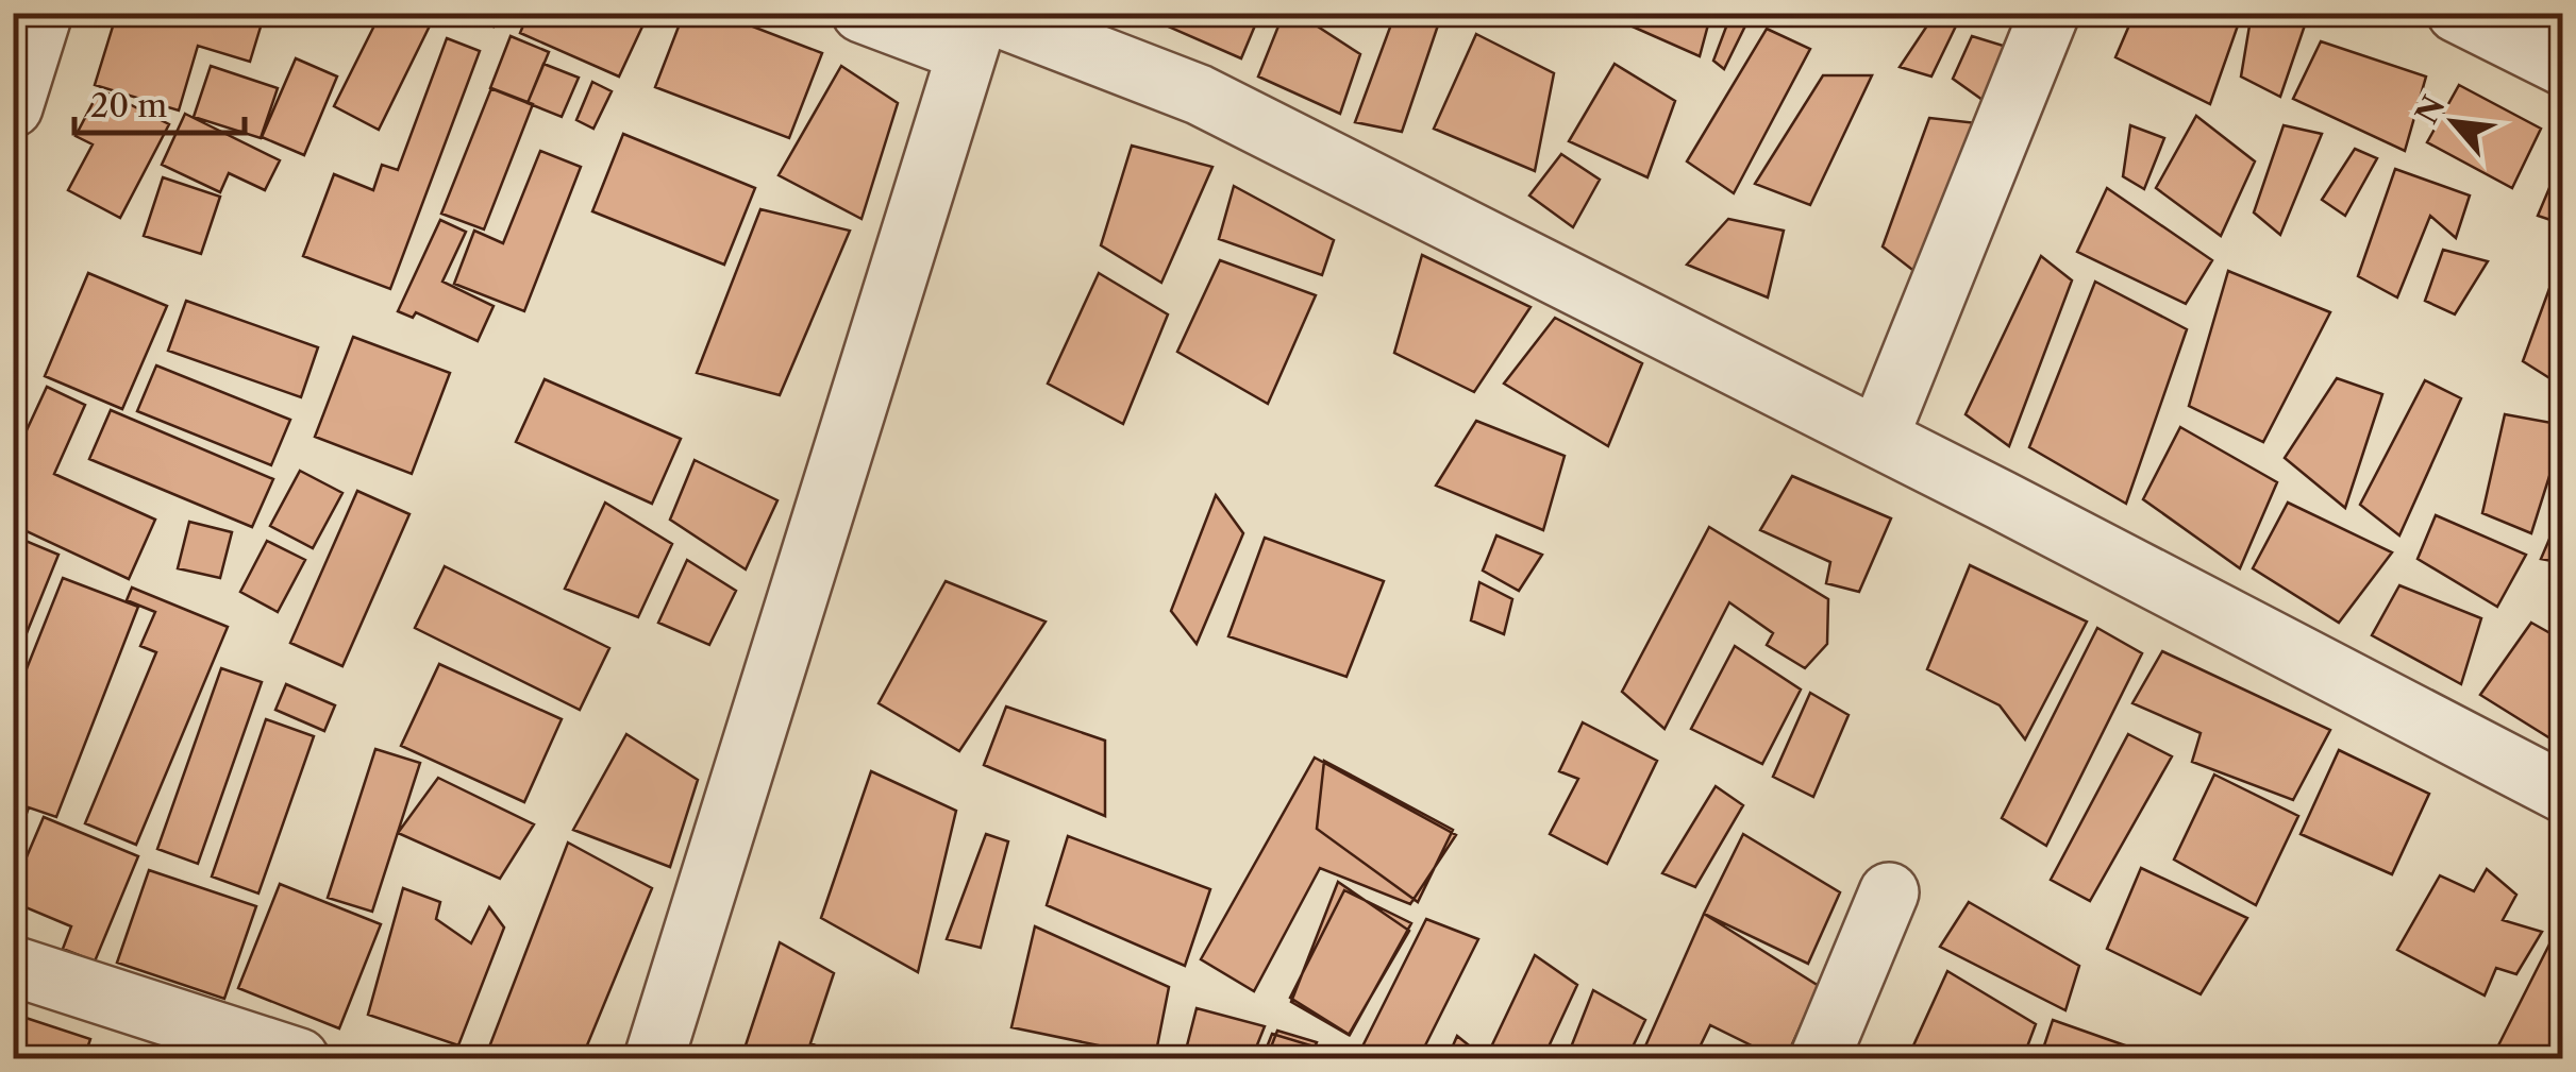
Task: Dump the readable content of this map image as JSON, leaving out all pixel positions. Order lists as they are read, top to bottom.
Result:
{
  "scale_bar": "20 m",
  "north": "top left"
}
